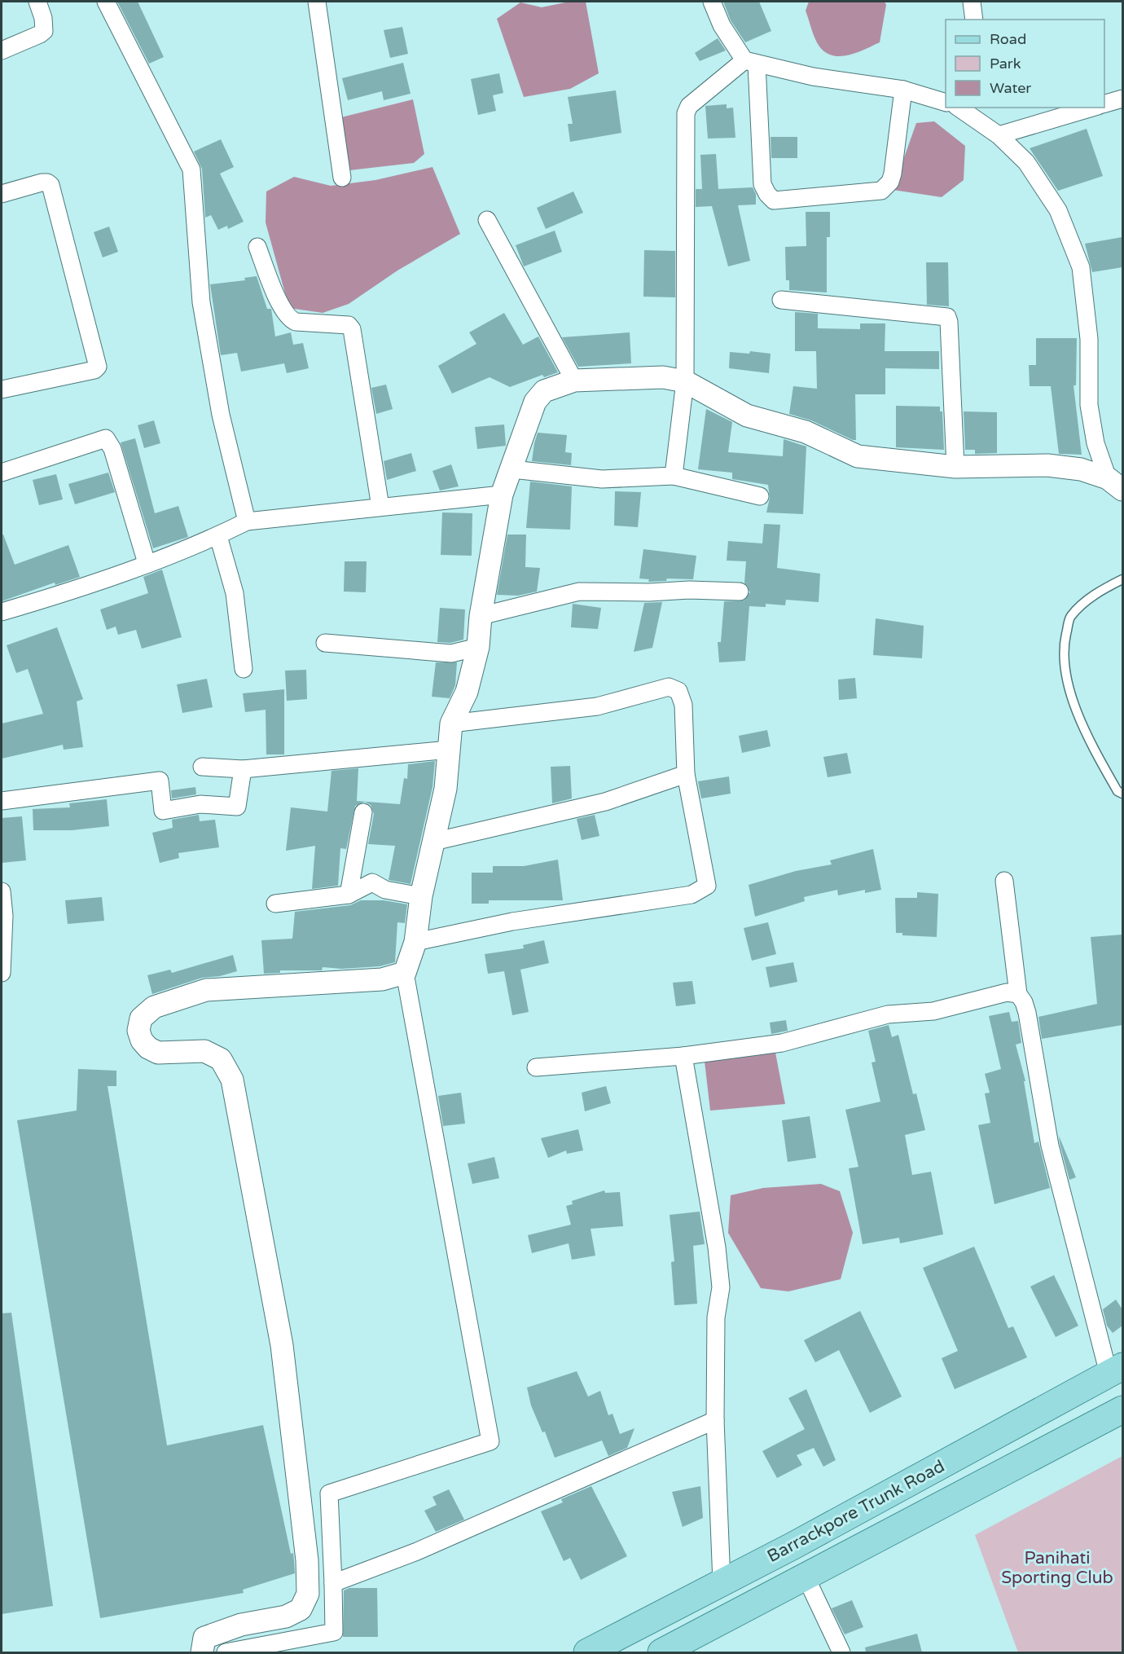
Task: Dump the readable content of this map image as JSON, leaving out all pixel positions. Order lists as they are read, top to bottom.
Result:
{
  "streets": {
    "main road": ["Barrackpore Trunk Road"]
  },
  "parks": ["Panihati Sporting Club"],
  "legend": ["Road", "Park", "Water"]
}
